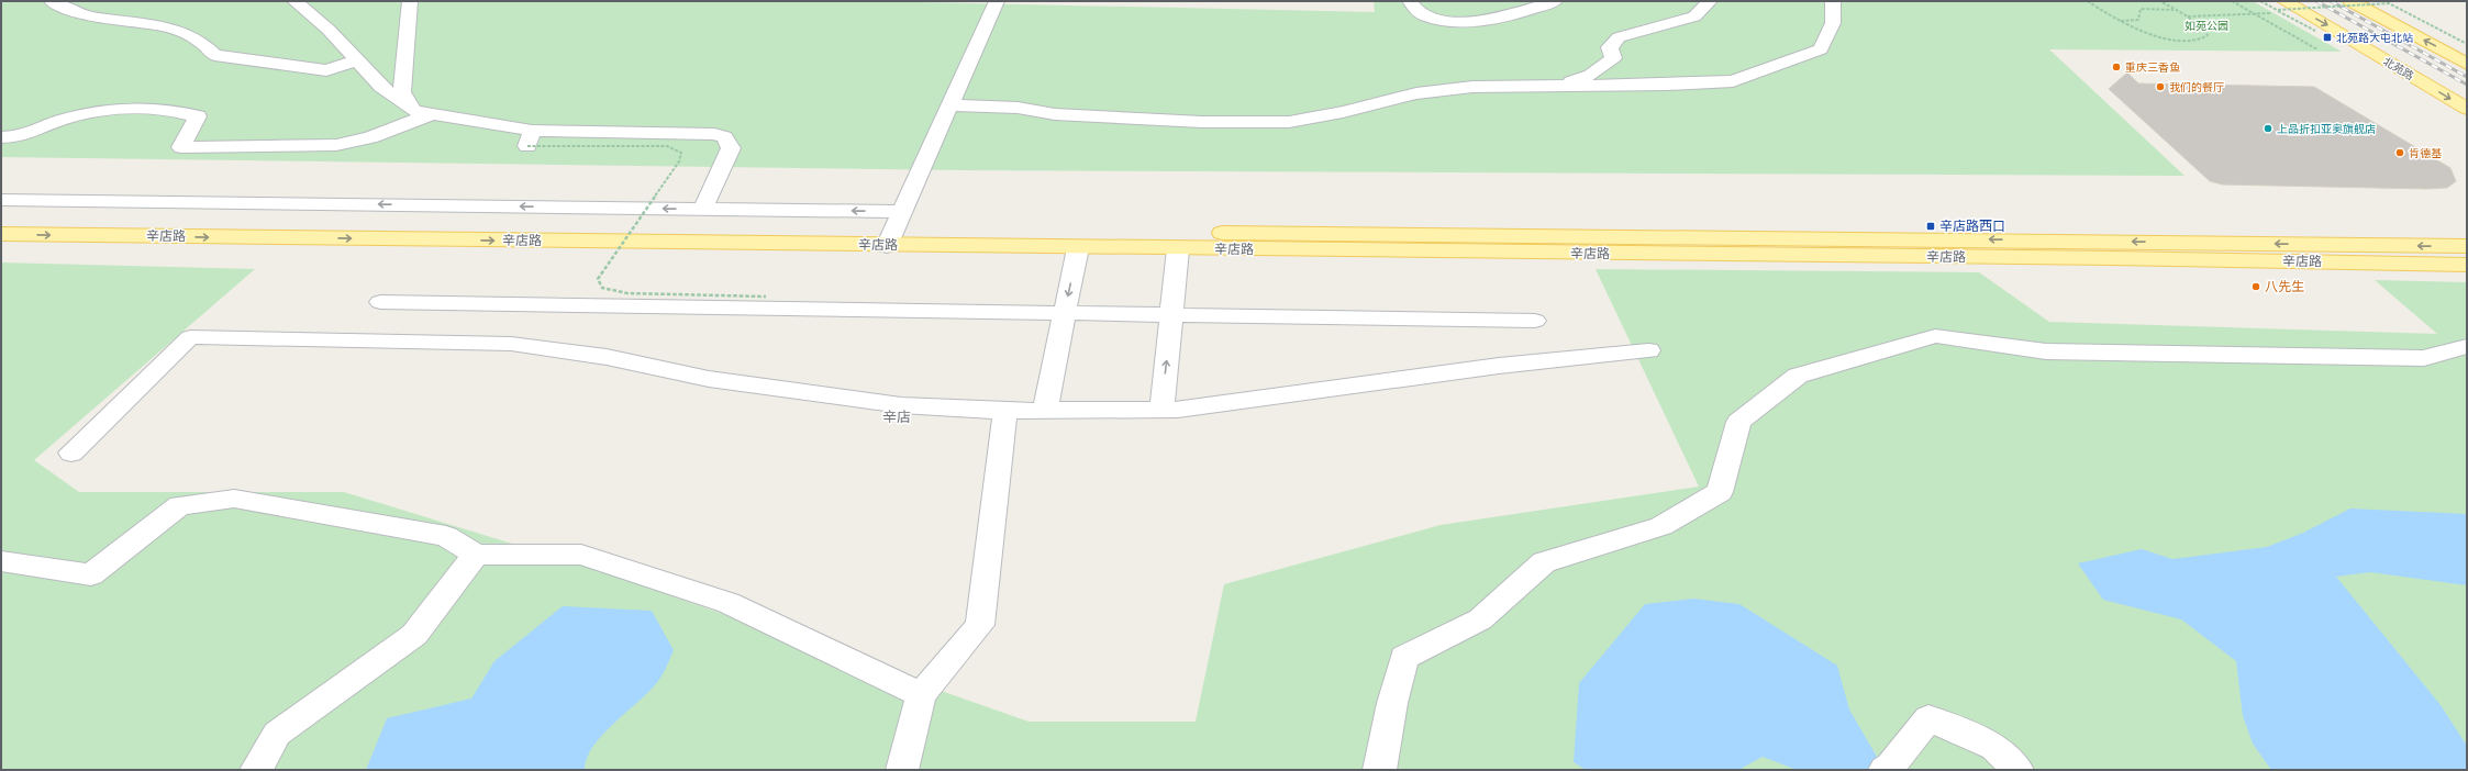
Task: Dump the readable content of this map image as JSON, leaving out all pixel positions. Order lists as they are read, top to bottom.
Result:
{
  "streets": {
    "main road": ["北苑路", "辛店路"]
  },
  "districts": ["辛店"],
  "parks": ["如苑公园"],
  "places": {
    "transit": ["北苑路大屯北站", "辛店路西口"],
    "other": [
      "重庆三香鱼",
      "我们的餐厅",
      "上品折扣亚奥旗舰店",
      "肯德基",
      "八先生"
    ]
  }
}
